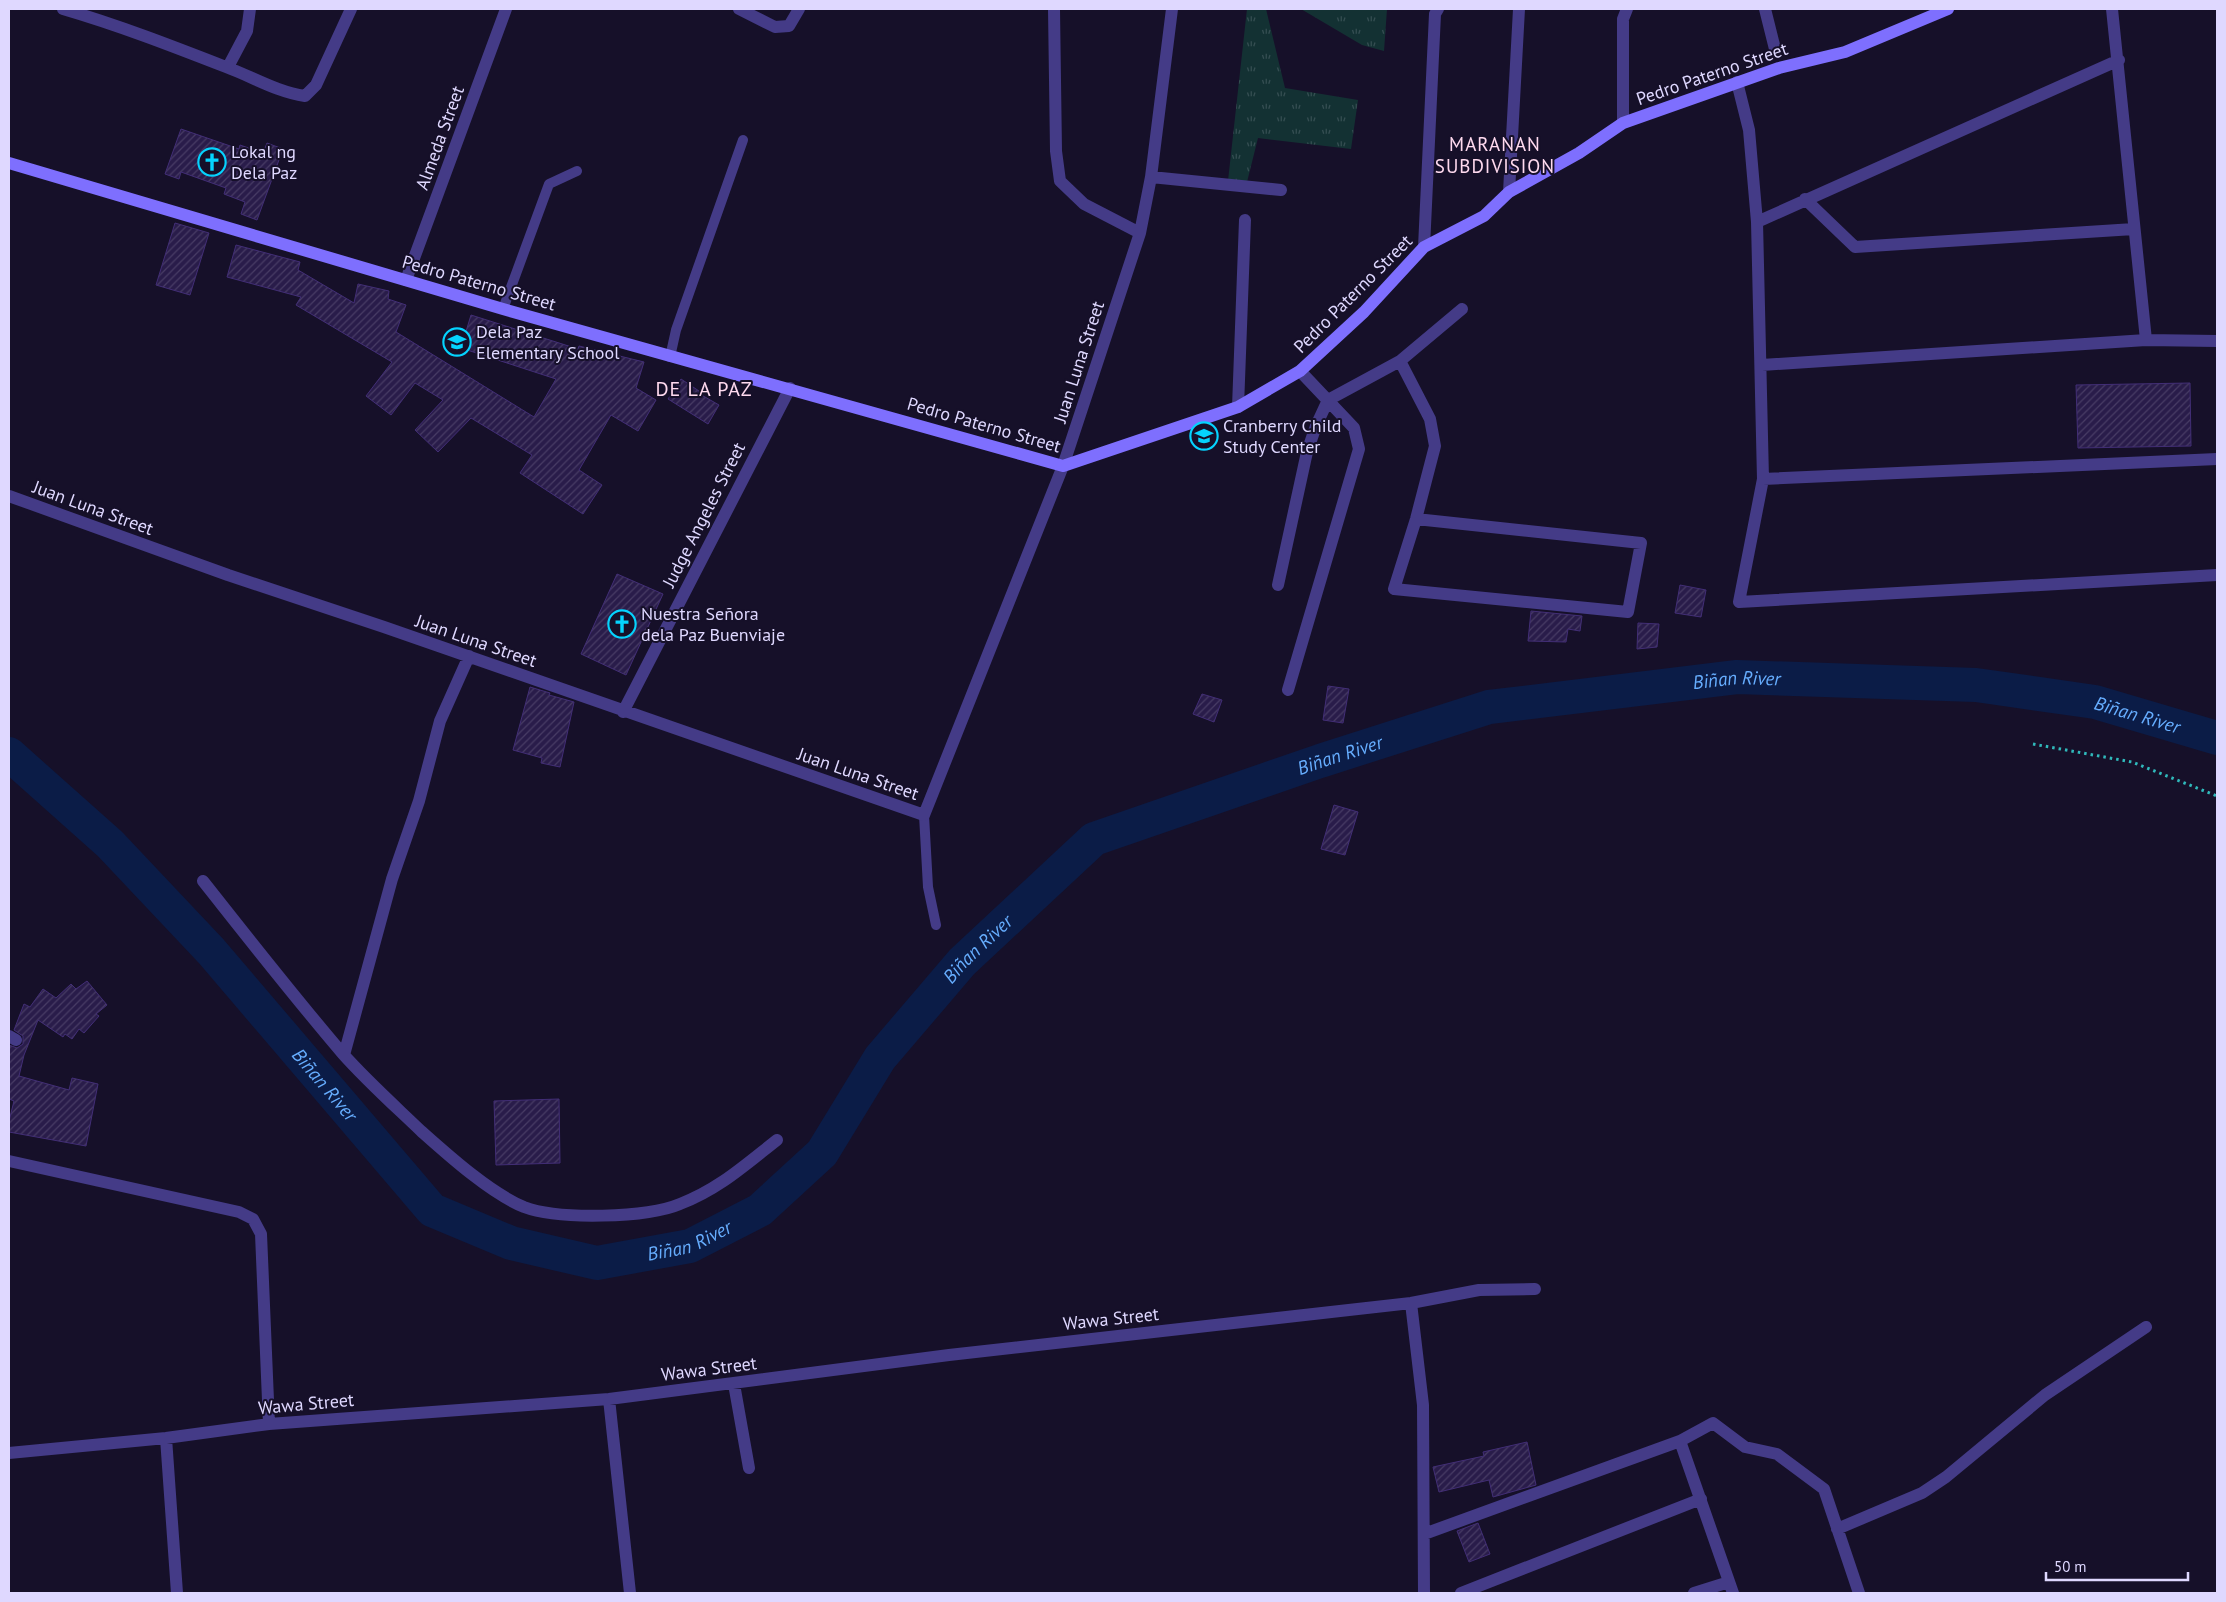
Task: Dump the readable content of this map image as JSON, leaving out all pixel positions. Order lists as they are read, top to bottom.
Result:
{
  "streets": {
    "street": [
      "Pedro Paterno Street",
      "Almeda Street",
      "Juan Luna Street",
      "Judge Angeles Street",
      "Wawa Street"
    ]
  },
  "crossings": [
    ["Pedro Paterno Street", "Almeda Street"],
    ["Pedro Paterno Street", "Juan Luna Street"],
    ["Pedro Paterno Street", "Judge Angeles Street"],
    ["Juan Luna Street", "Judge Angeles Street"]
  ],
  "districts": ["MARANAN SUBDIVISION", "DE LA PAZ"],
  "water": ["Biñan River"],
  "places": {
    "church": ["Lokal ng Dela Paz", "Nuestra Señora dela Paz Buenviaje"],
    "school or university": ["Dela Paz Elementary School", "Cranberry Child Study Center"]
  },
  "scale_bar": "50 m"
}
